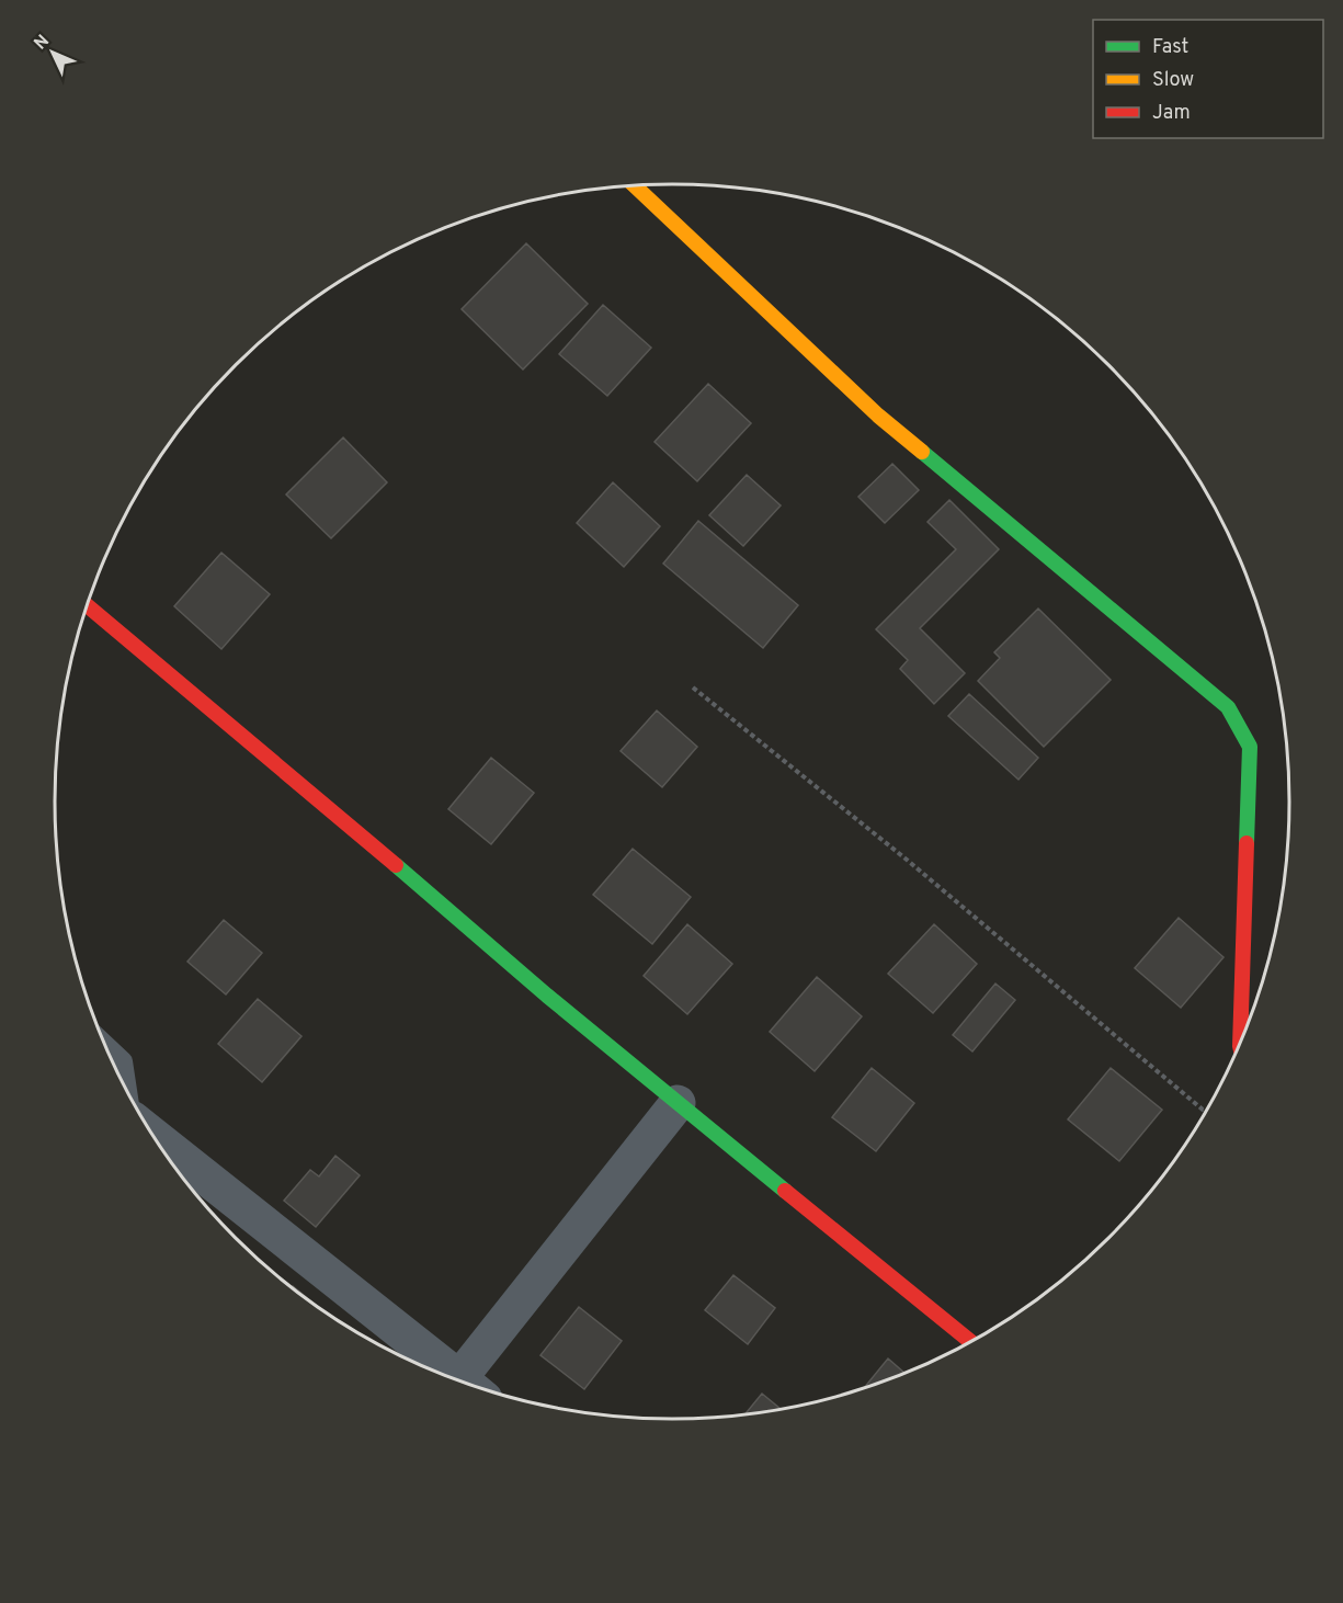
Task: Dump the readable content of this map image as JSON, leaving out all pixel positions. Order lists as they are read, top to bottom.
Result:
{
  "legend": ["Fast", "Slow", "Jam"],
  "north": "top left"
}
